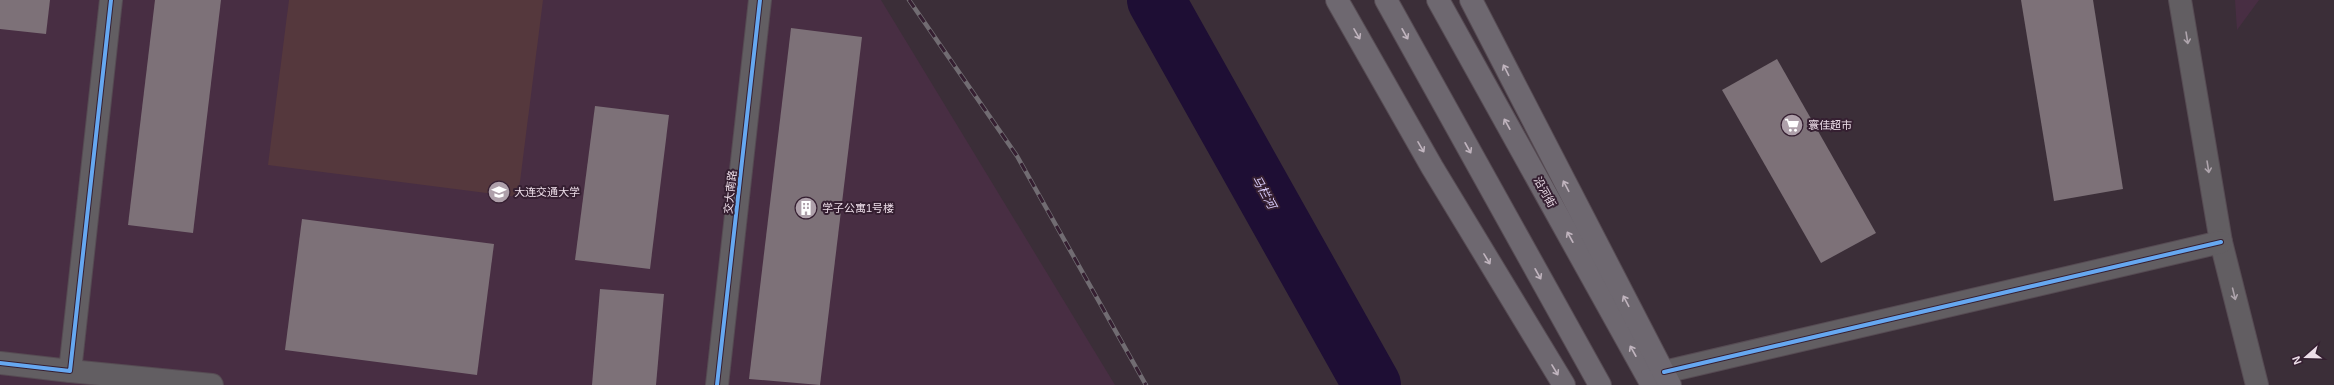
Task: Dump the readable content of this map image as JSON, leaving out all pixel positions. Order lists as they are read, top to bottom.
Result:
{
  "streets": {
    "highway": ["沿河街"],
    "street": ["交大南路"]
  },
  "water": ["马栏河"],
  "places": {
    "supermarket": ["寰佳超市"],
    "school or university": ["大连交通大学"],
    "building": ["学子公寓1号楼"]
  },
  "north": "left"
}
